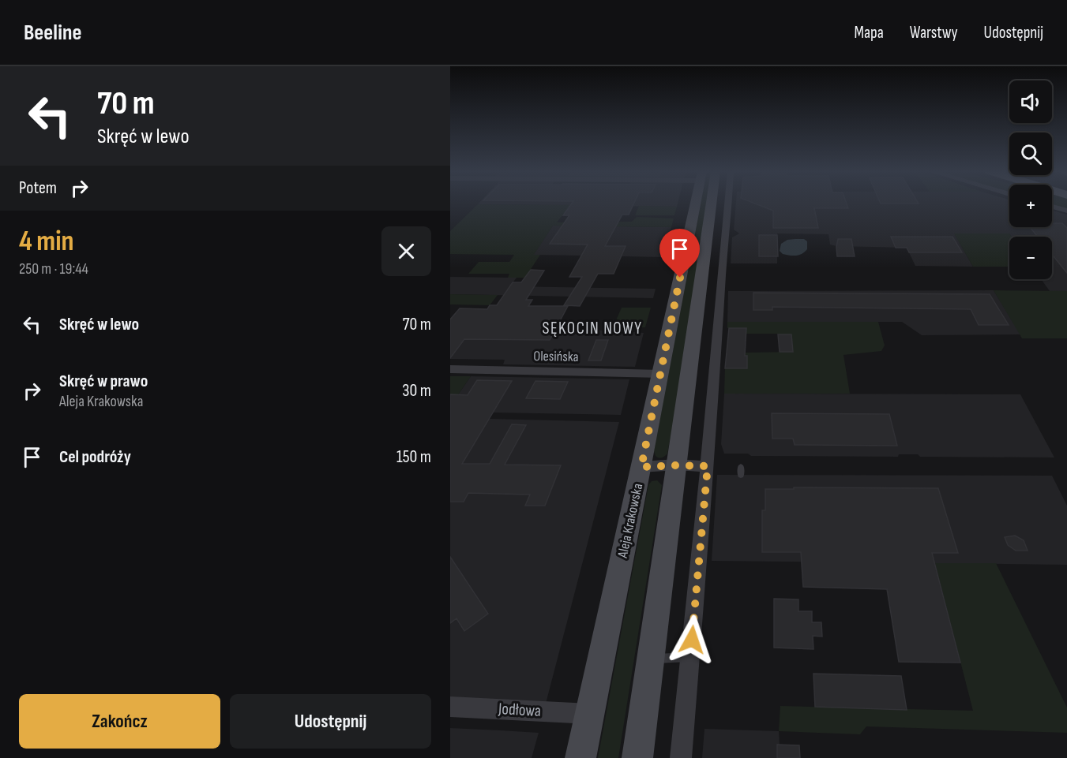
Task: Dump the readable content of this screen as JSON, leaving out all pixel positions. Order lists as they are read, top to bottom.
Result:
{
  "streets": {
    "main road": ["Aleja Krakowska"],
    "street": ["Olesińska", "Jodłowa"]
  },
  "crossings": [
    ["Olesińska", "Aleja Krakowska"],
    ["Aleja Krakowska", "Jodłowa"]
  ],
  "districts": ["SĘKOCIN NOWY"],
  "page": {
    "header": "Beeline",
    "nav": ["Mapa", "Warstwy", "Udostępnij"],
    "turn": ["70 m", "Skręć w lewo"],
    "map_buttons": ["+", "−"],
    "then": "Potem",
    "heading": ["4 min", "250 m · 19:44"],
    "list": [
      {
        "name": "Skręć w lewo",
        "value": "70 m"
      },
      {
        "name": "Skręć w prawo",
        "note": "Aleja Krakowska",
        "value": "30 m"
      },
      {
        "name": "Cel podróży",
        "value": "150 m"
      }
    ],
    "buttons": ["Zakończ", "Udostępnij"]
  }
}
